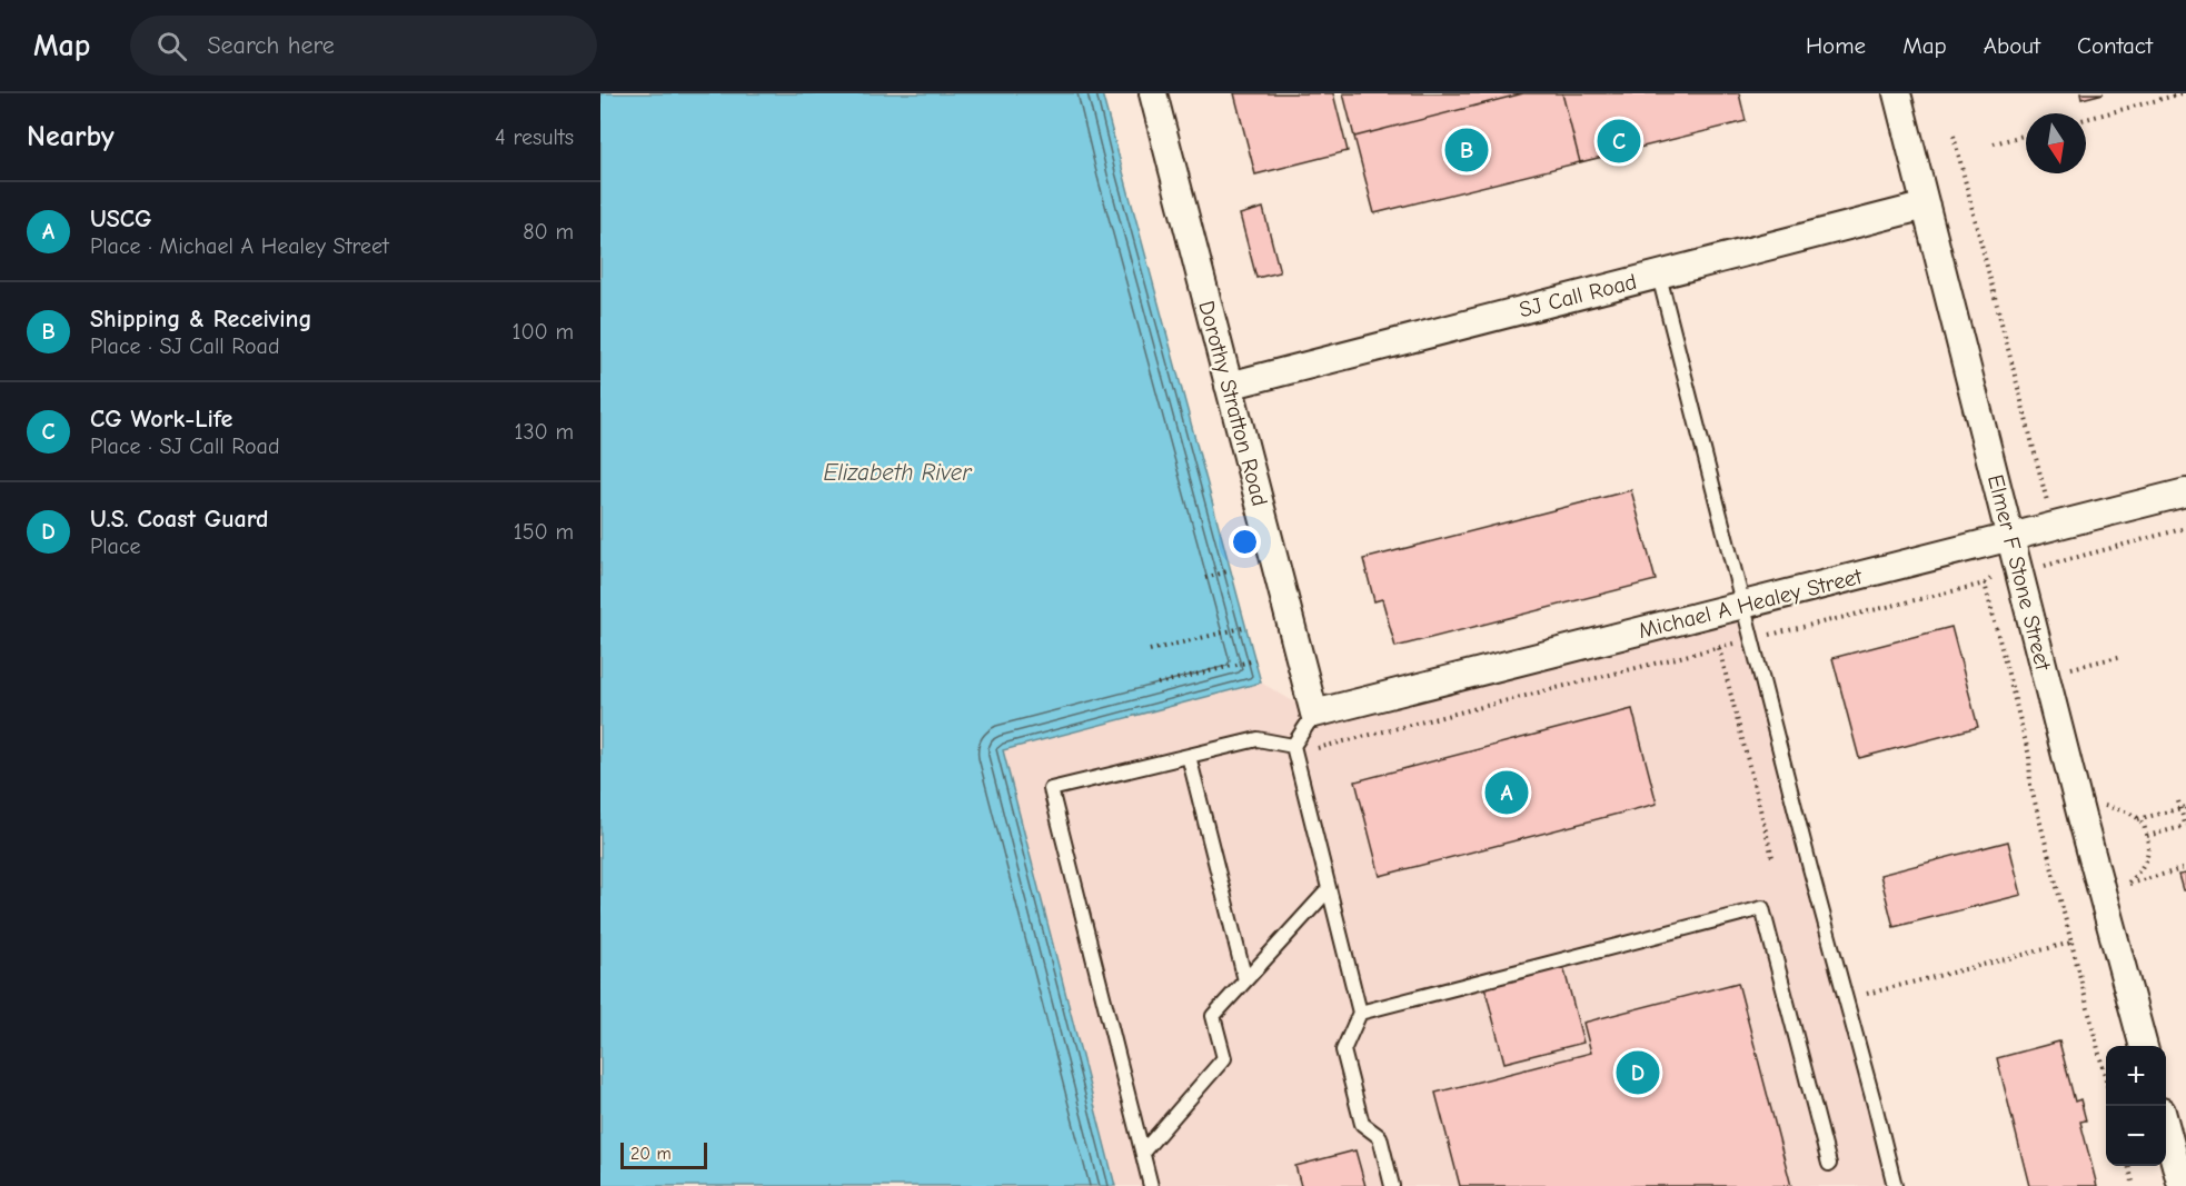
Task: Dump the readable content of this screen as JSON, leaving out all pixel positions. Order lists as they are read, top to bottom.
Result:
{
  "streets": {
    "street": [
      "SJ Call Road",
      "Dorothy Stratton Road",
      "Elmer F Stone Street",
      "Michael A Healey Street"
    ]
  },
  "crossings": [
    ["SJ Call Road", "Dorothy Stratton Road"],
    ["SJ Call Road", "Elmer F Stone Street"],
    ["Dorothy Stratton Road", "Michael A Healey Street"],
    ["Elmer F Stone Street", "Michael A Healey Street"]
  ],
  "water": ["Elizabeth River"],
  "scale_bar": "20 m",
  "north": "bottom",
  "page": {
    "header": "Map",
    "search": "Search here",
    "nav": [
      "Home",
      "Map",
      "About",
      "Contact"
    ],
    "heading": ["Nearby", "4 results"],
    "pins": [
      "C",
      "B",
      "A",
      "D"
    ],
    "list": [
      {
        "mark": "A",
        "name": "USCG",
        "note": "Place · Michael A Healey Street",
        "value": "80 m"
      },
      {
        "mark": "B",
        "name": "Shipping & Receiving",
        "note": "Place · SJ Call Road",
        "value": "100 m"
      },
      {
        "mark": "C",
        "name": "CG Work-Life",
        "note": "Place · SJ Call Road",
        "value": "130 m"
      },
      {
        "mark": "D",
        "name": "U.S. Coast Guard",
        "note": "Place",
        "value": "150 m"
      }
    ],
    "map_buttons": ["+", "−"],
    "scale": "20 m"
  }
}
